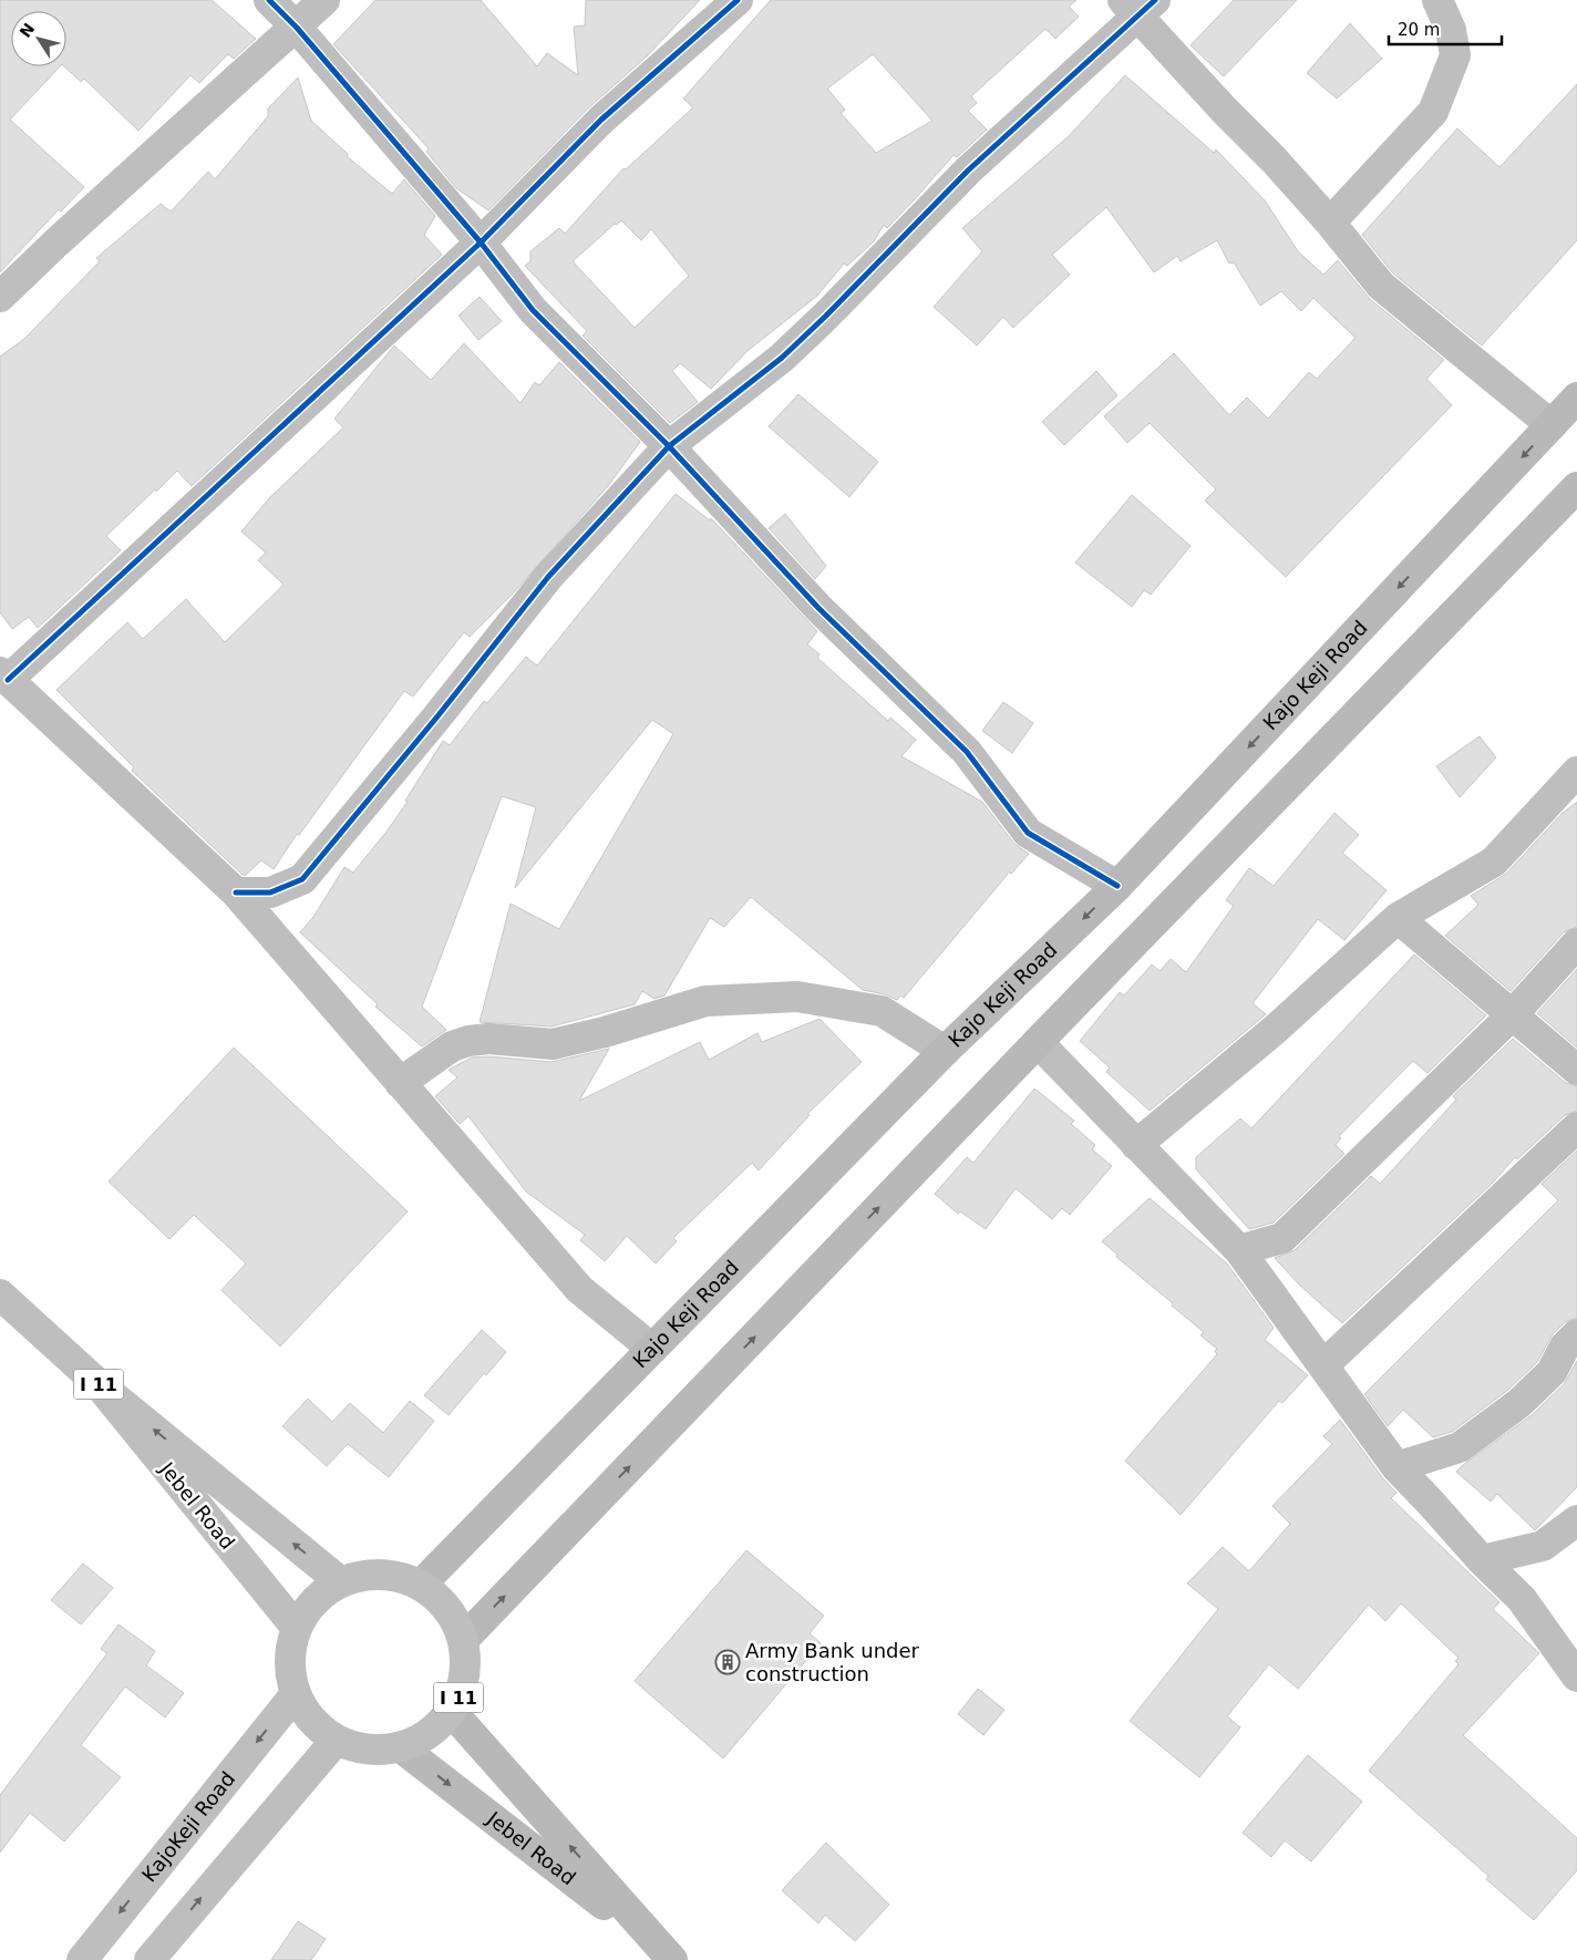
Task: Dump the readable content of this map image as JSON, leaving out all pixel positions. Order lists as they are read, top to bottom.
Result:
{
  "streets": {
    "main road": ["Kajo Keji Road", "Jebel Road"],
    "street": ["I 11", "KajoKeji Road"]
  },
  "crossings": [
    ["Kajo Keji Road", "I 11"],
    ["Kajo Keji Road", "Jebel Road"],
    ["Kajo Keji Road", "KajoKeji Road"],
    ["I 11", "Jebel Road"],
    ["I 11", "KajoKeji Road"],
    ["Jebel Road", "KajoKeji Road"]
  ],
  "places": {
    "building": ["Army Bank under construction"]
  },
  "scale_bar": "20 m",
  "north": "top left"
}
